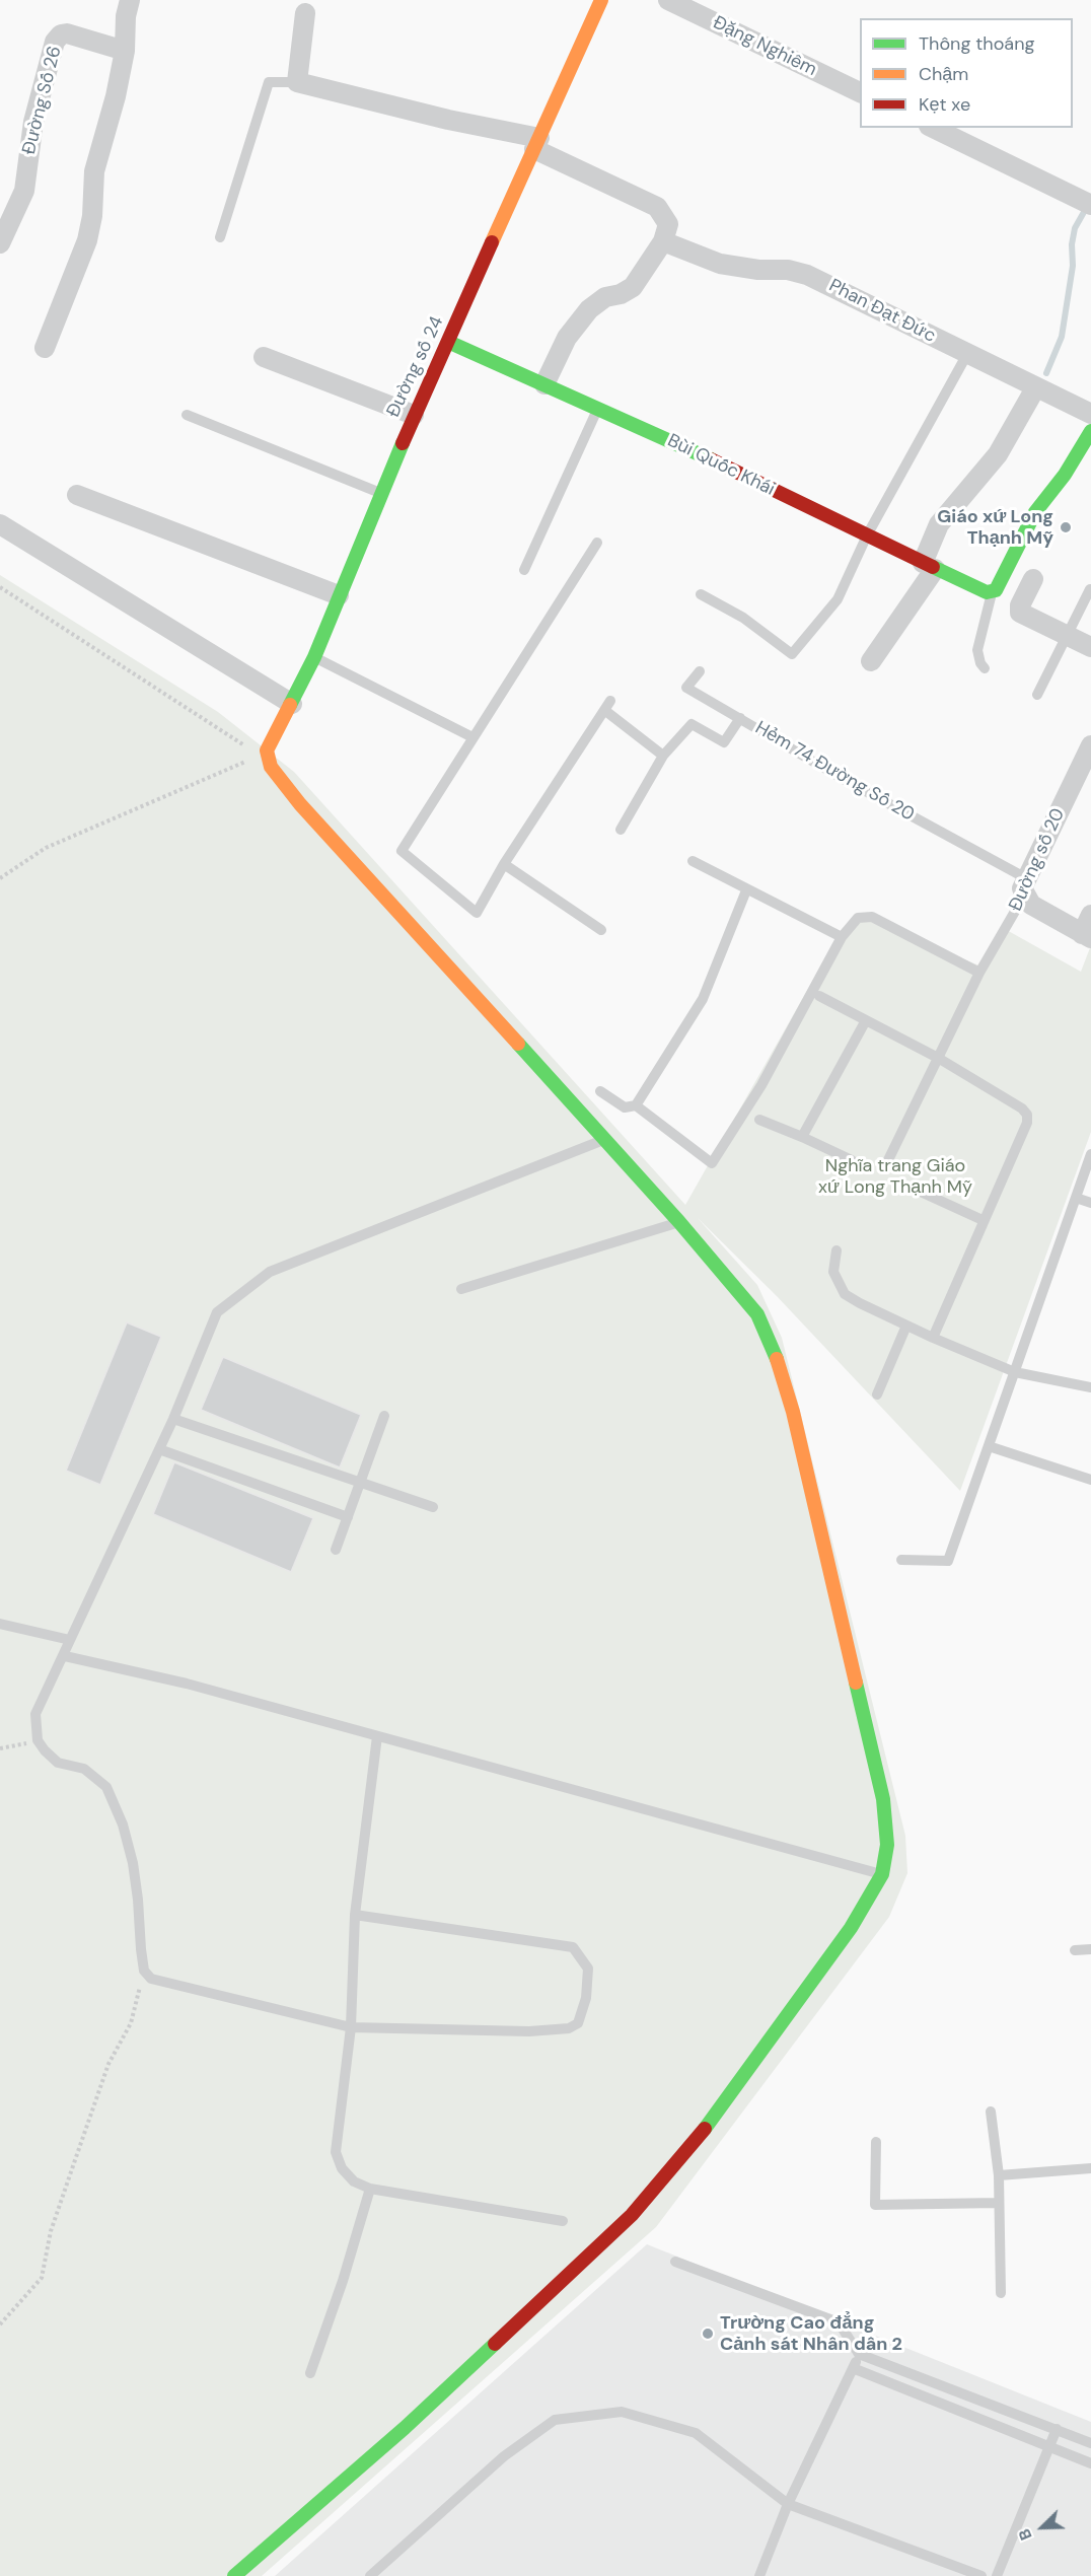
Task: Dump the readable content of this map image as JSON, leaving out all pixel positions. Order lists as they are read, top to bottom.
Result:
{
  "streets": {
    "street": [
      "Đặng Nghiêm",
      "Đường Số 26",
      "Phan Đạt Đức",
      "Đường số 24",
      "Bùi Quốc Khái",
      "Đường số 20"
    ],
    "lane": ["Hẻm 74 Đường Số 20"]
  },
  "crossings": [
    ["Đường số 24", "Bùi Quốc Khái"],
    ["Hẻm 74 Đường Số 20", "Đường số 20"]
  ],
  "parks": ["Nghĩa trang Giáo xứ Long Thạnh Mỹ"],
  "places": ["Giáo xứ Long Thạnh Mỹ", "Trường Cao đẳng Cảnh sát Nhân dân 2"],
  "legend": ["Thông thoáng", "Chậm", "Kẹt xe"],
  "north": "bottom left"
}
